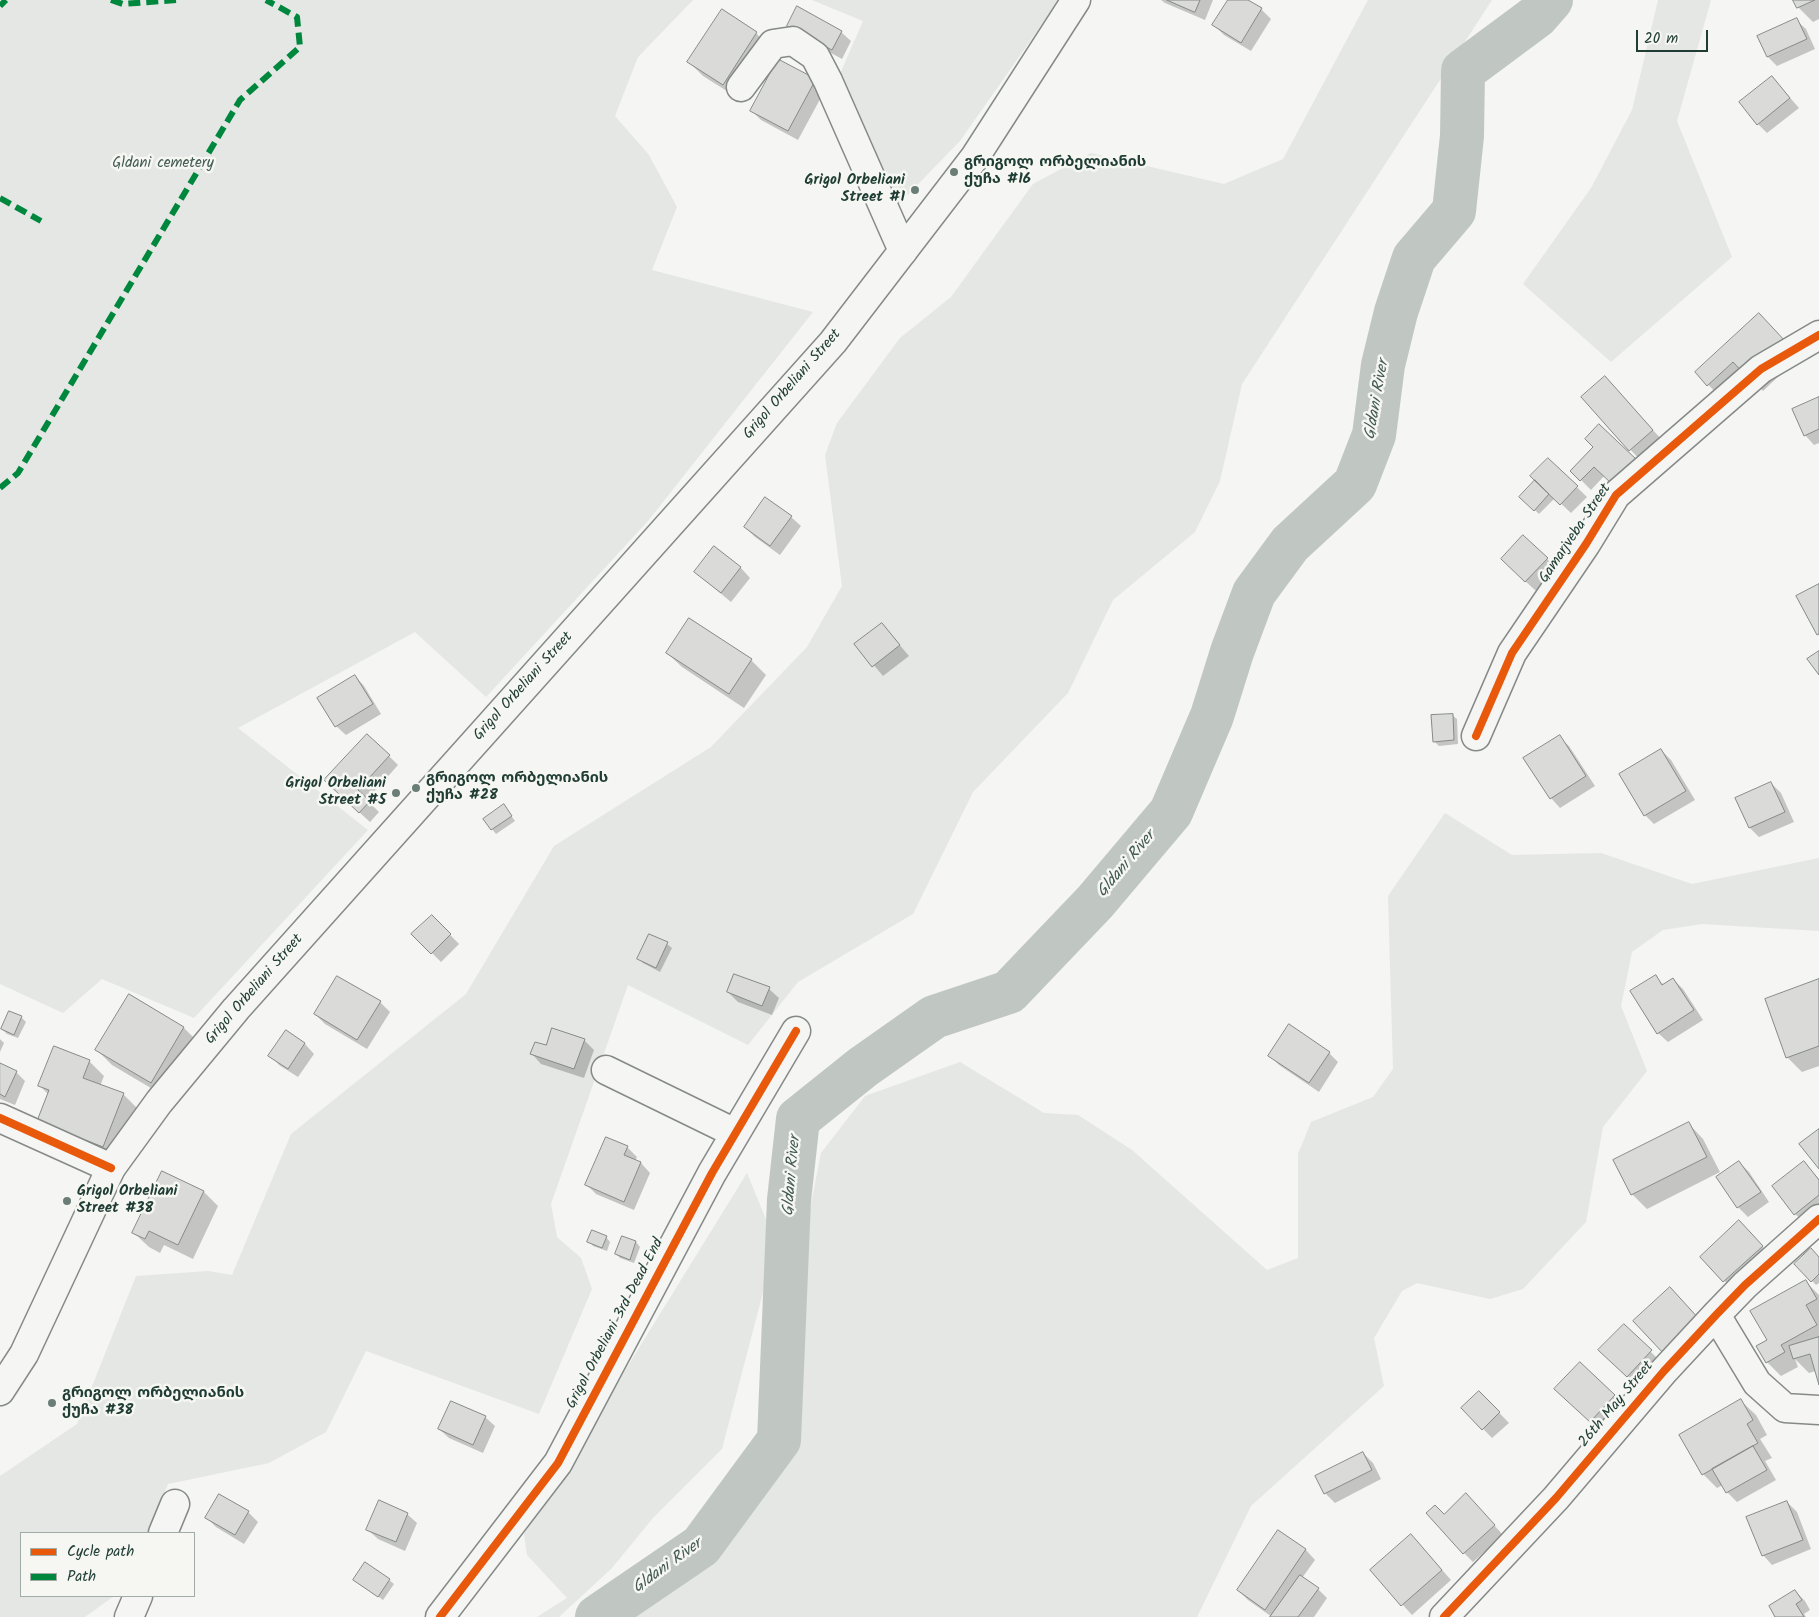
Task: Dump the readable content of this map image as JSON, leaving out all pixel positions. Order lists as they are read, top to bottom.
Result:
{
  "streets": {
    "street": [
      "Grigol Orbeliani Street",
      "Gamarjveba Street",
      "Grigol Orbeliani 3rd Dead End",
      "26th May Street"
    ]
  },
  "water": ["Gldani River"],
  "parks": ["Gldani cemetery"],
  "places": [
    "გრიგოლ ორბელიანის ქუჩა #16",
    "Grigol Orbeliani Street #1",
    "გრიგოლ ორბელიანის ქუჩა #28",
    "Grigol Orbeliani Street #5",
    "Grigol Orbeliani Street #38",
    "გრიგოლ ორბელიანის ქუჩა #38"
  ],
  "legend": ["Cycle path", "Path"],
  "scale_bar": "20 m"
}
